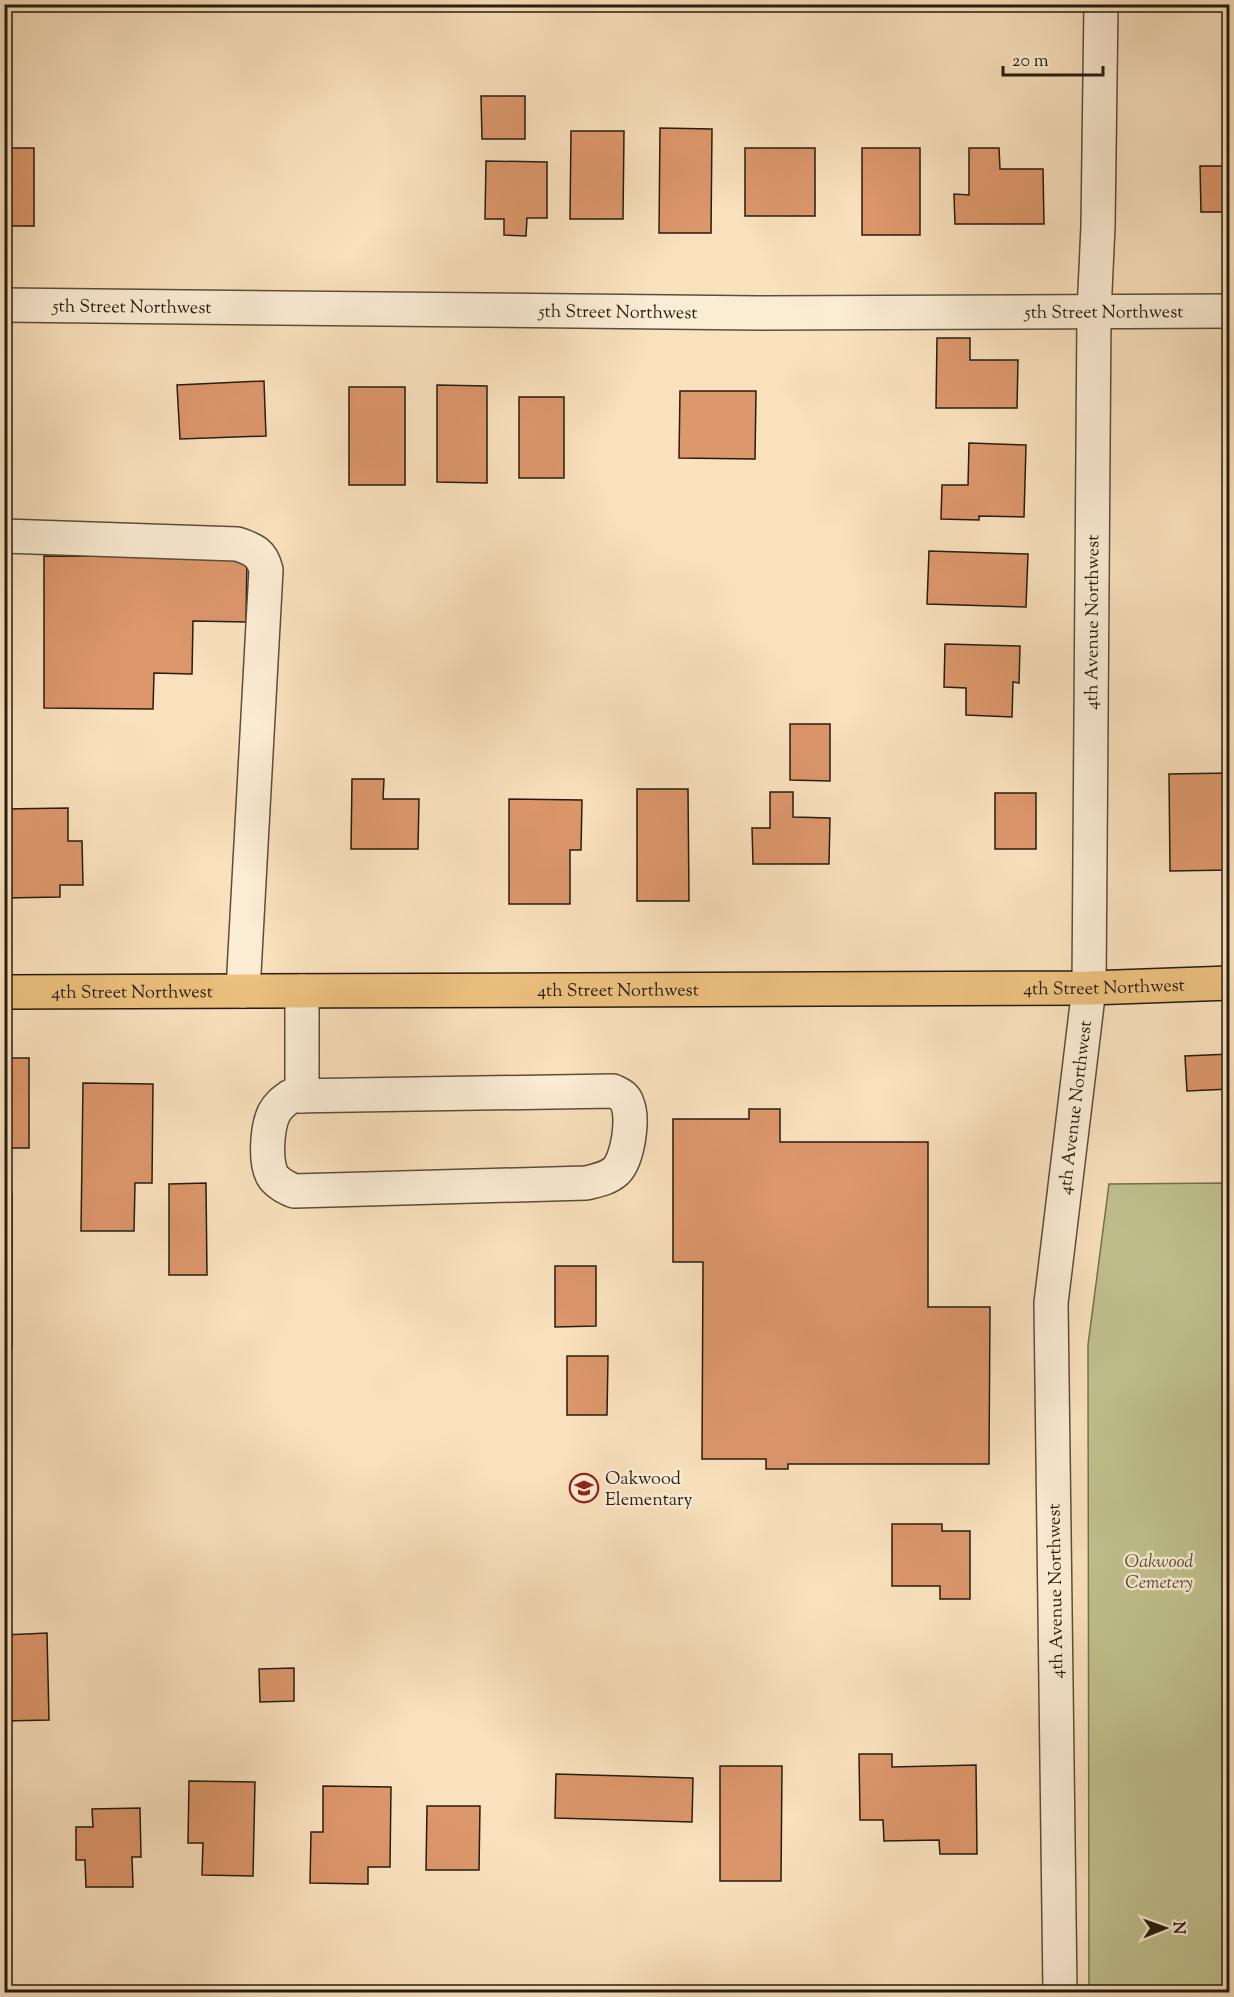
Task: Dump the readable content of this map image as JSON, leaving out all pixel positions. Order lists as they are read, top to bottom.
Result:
{
  "streets": {
    "main road": ["4th Street Northwest"],
    "street": ["5th Street Northwest", "4th Avenue Northwest"]
  },
  "crossings": [
    ["5th Street Northwest", "4th Avenue Northwest"],
    ["4th Avenue Northwest", "4th Street Northwest"]
  ],
  "parks": ["Oakwood Cemetery"],
  "places": {
    "school or university": ["Oakwood Elementary"]
  },
  "scale_bar": "20 m",
  "north": "right"
}
